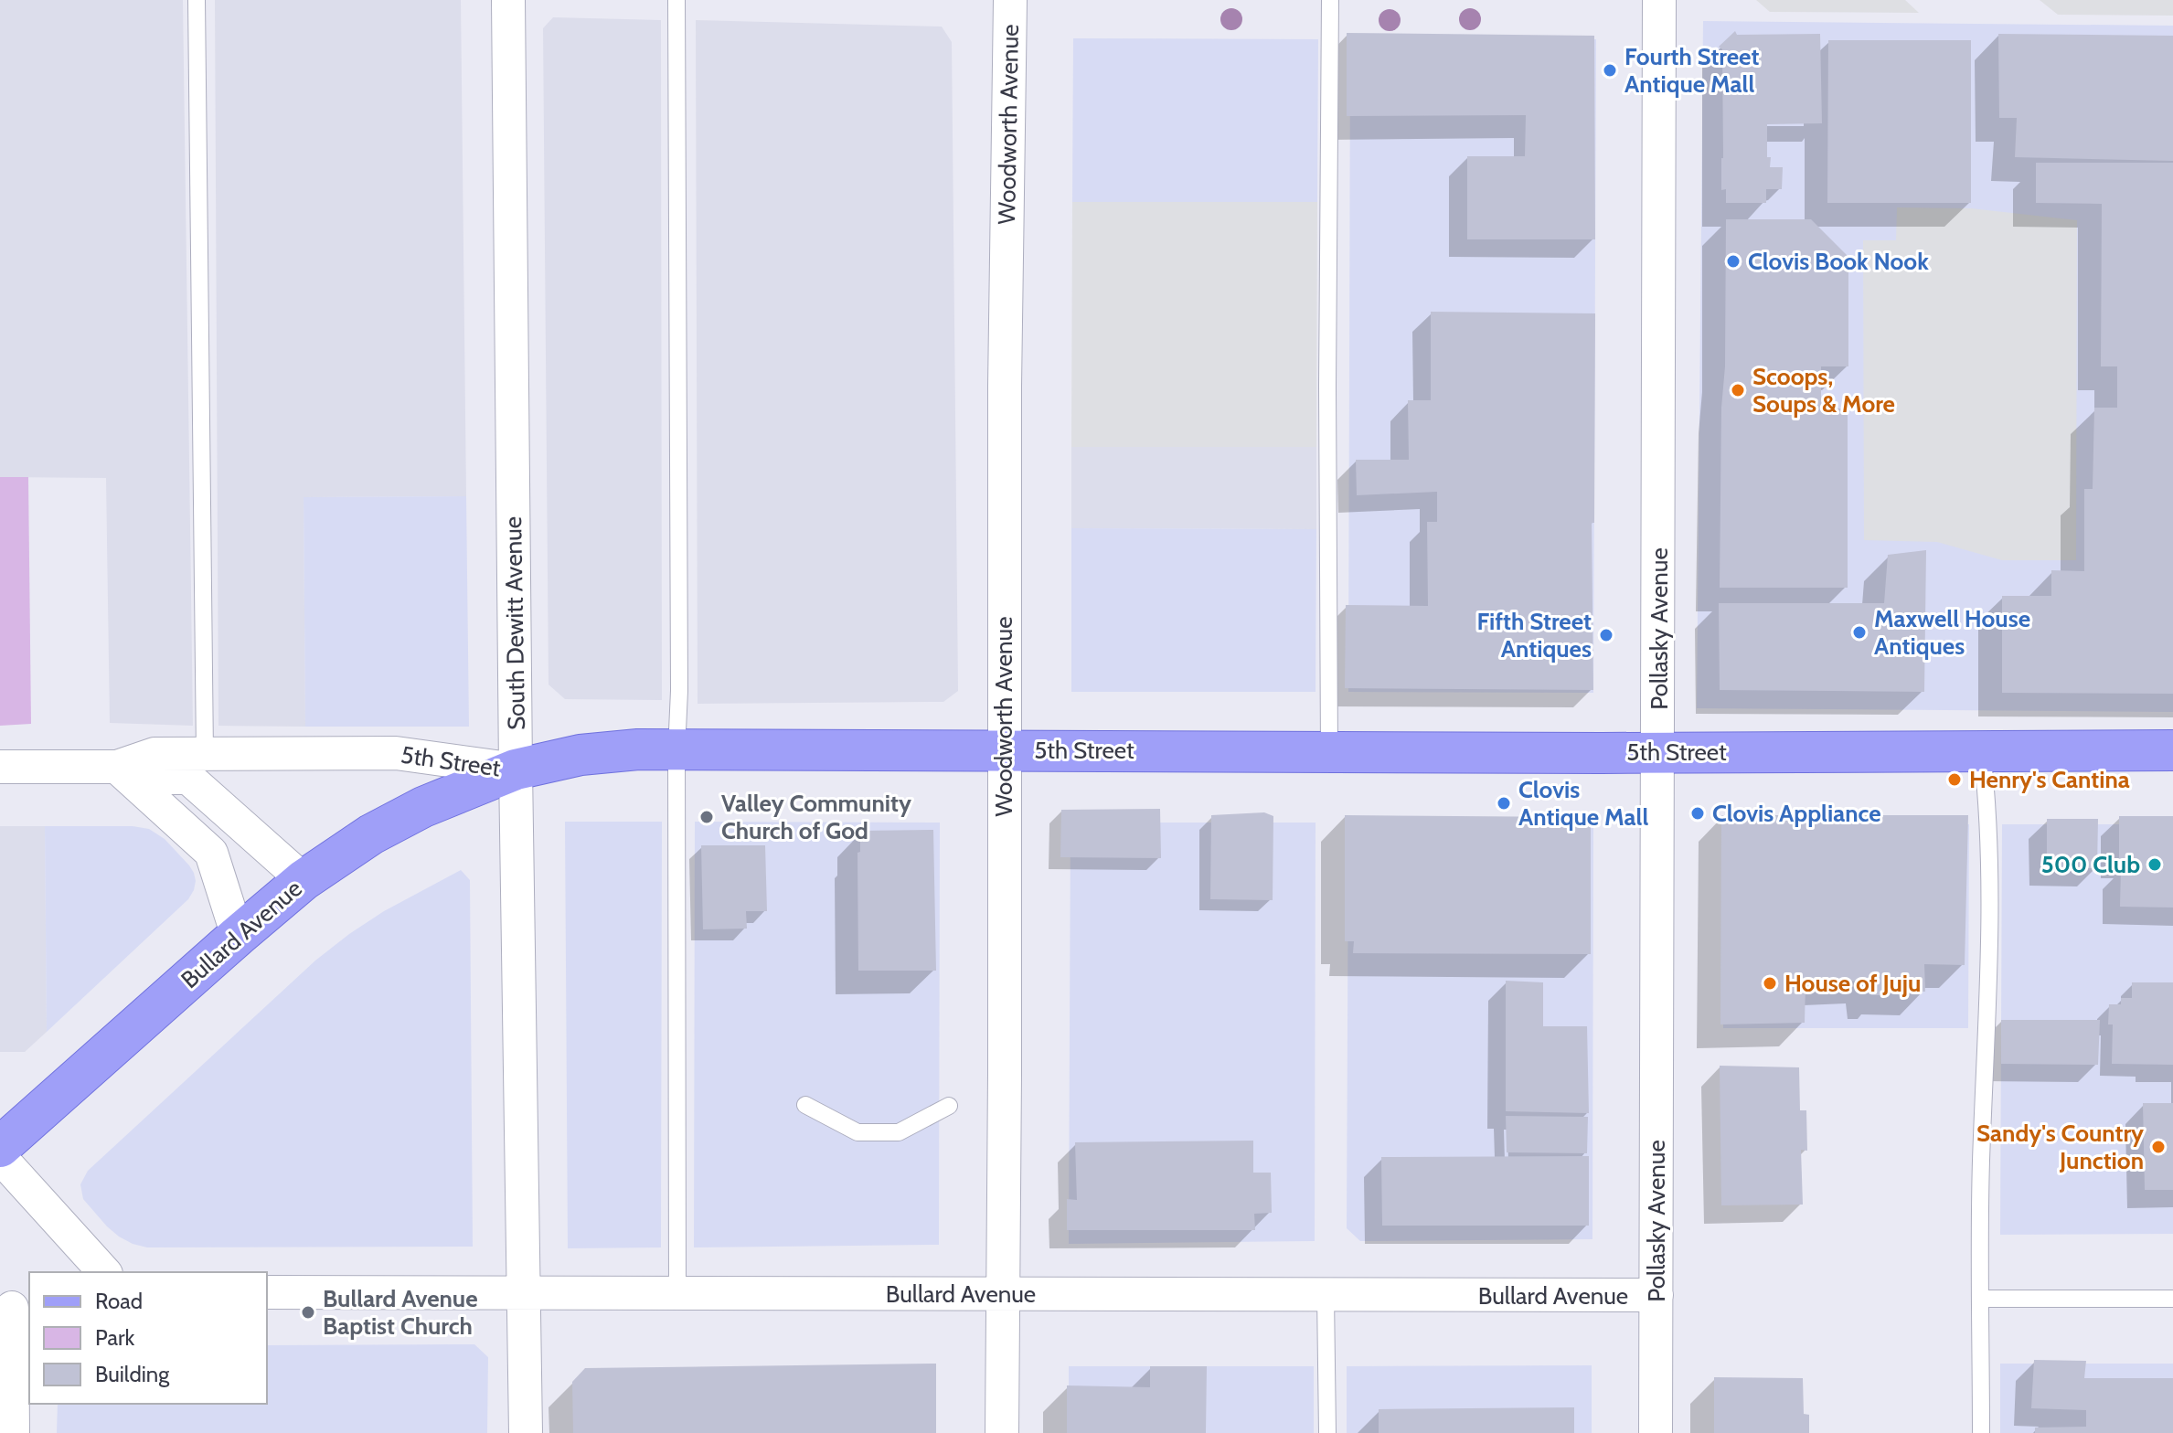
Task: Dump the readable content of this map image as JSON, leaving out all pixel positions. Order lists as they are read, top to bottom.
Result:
{
  "streets": {
    "main road": ["5th Street", "Bullard Avenue"],
    "street": ["Woodworth Avenue", "South Dewitt Avenue", "Pollasky Avenue"]
  },
  "crossings": [
    ["Woodworth Avenue", "5th Street"],
    ["Woodworth Avenue", "Bullard Avenue"],
    ["South Dewitt Avenue", "5th Street"],
    ["South Dewitt Avenue", "Bullard Avenue"],
    ["Pollasky Avenue", "5th Street"],
    ["Pollasky Avenue", "Bullard Avenue"],
    ["5th Street", "Bullard Avenue"]
  ],
  "places": [
    "Fourth Street Antique Mall",
    "Clovis Book Nook",
    "Scoops, Soups & More",
    "Maxwell House Antiques",
    "Fifth Street Antiques",
    "Henry's Cantina",
    "Clovis Antique Mall",
    "Clovis Appliance",
    "Valley Community Church of God",
    "500 Club",
    "House of Juju",
    "Sandy's Country Junction",
    "Bullard Avenue Baptist Church"
  ],
  "legend": ["Road", "Park", "Building"]
}
